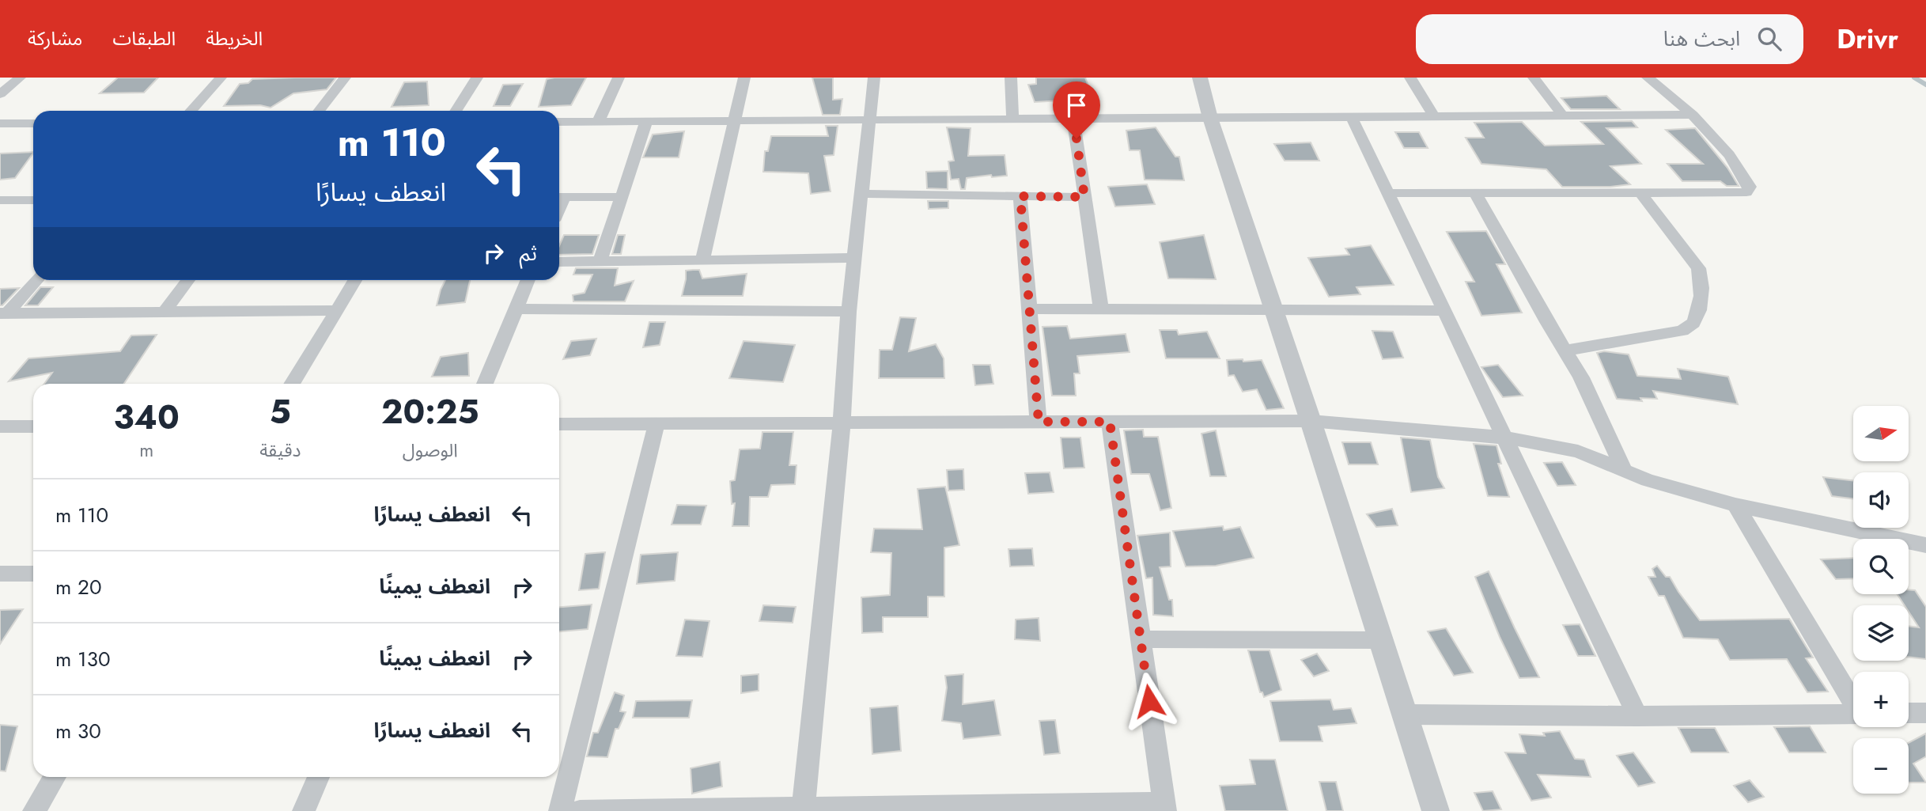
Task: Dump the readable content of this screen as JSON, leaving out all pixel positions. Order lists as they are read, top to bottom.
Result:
{
  "north": "right",
  "page": {
    "header": "Drivr",
    "search": "ابحث هنا",
    "nav": ["الخريطة", "الطبقات", "مشاركة"],
    "turn": ["110 m", "انعطف يسارًا"],
    "then": "ثم",
    "eta": [
      "20:25",
      "الوصول",
      "5",
      "دقيقة",
      "340",
      "m"
    ],
    "map_buttons": ["+", "−"],
    "list": [
      {
        "name": "انعطف يسارًا",
        "value": "110 m"
      },
      {
        "name": "انعطف يمينًا",
        "value": "20 m"
      },
      {
        "name": "انعطف يمينًا",
        "value": "130 m"
      },
      {
        "name": "انعطف يسارًا",
        "value": "30 m"
      }
    ]
  }
}
